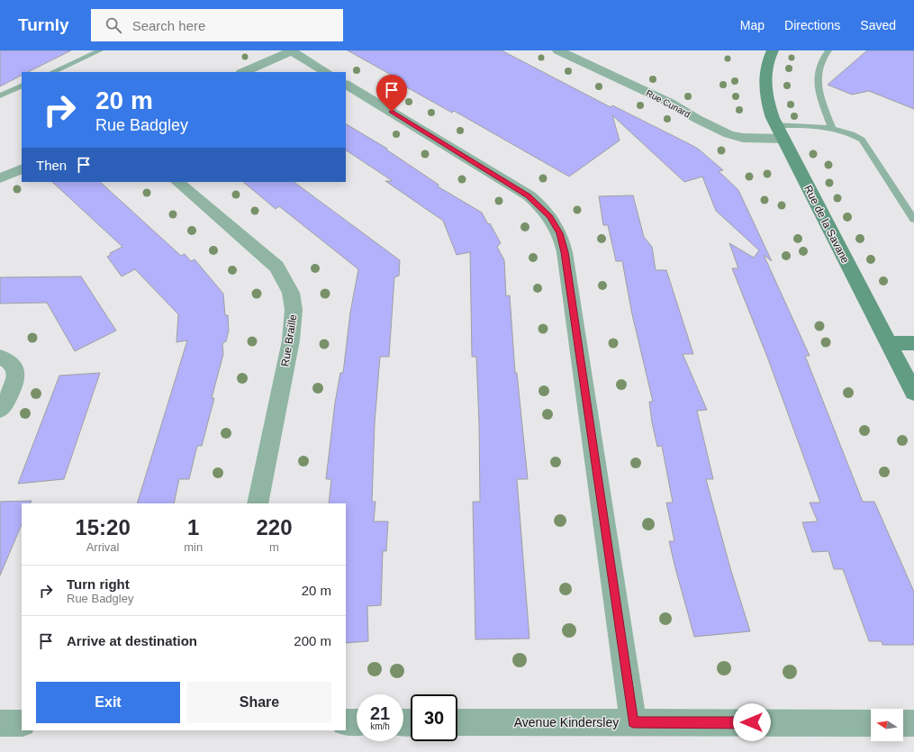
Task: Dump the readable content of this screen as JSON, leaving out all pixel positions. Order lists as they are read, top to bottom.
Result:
{
  "streets": {
    "street": [
      "Rue Cunard",
      "Rue de la Savane",
      "Rue Braille",
      "Avenue Kindersley"
    ]
  },
  "crossings": [
    ["Rue Cunard", "Rue de la Savane"]
  ],
  "north": "left",
  "page": {
    "header": "Turnly",
    "search": "Search here",
    "nav": ["Map", "Directions", "Saved"],
    "turn": ["20 m", "Rue Badgley"],
    "then": "Then",
    "eta": [
      "15:20",
      "Arrival",
      "1",
      "min",
      "220",
      "m"
    ],
    "list": [
      {
        "name": "Turn right",
        "note": "Rue Badgley",
        "value": "20 m"
      },
      {
        "name": "Arrive at destination",
        "value": "200 m"
      }
    ],
    "buttons": ["Exit", "Share"],
    "speed": "21 km/h",
    "limit": "30"
  }
}
